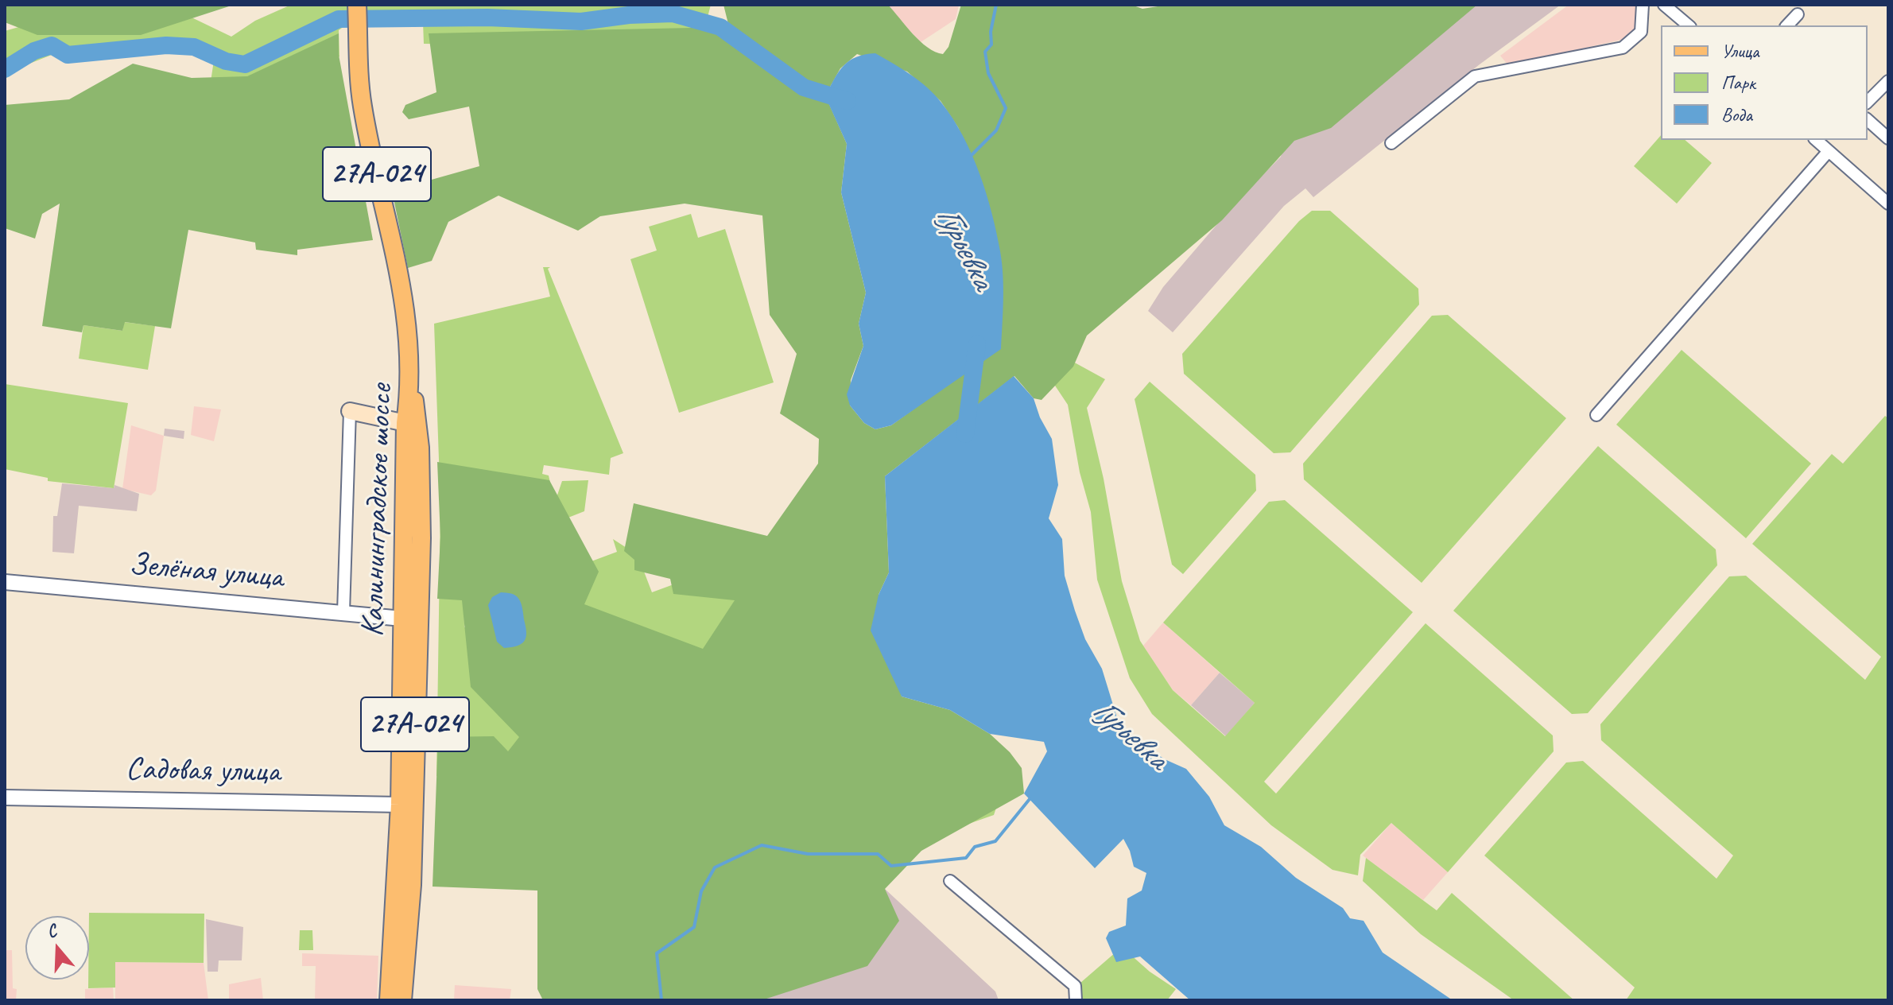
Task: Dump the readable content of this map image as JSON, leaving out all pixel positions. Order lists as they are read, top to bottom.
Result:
{
  "streets": {
    "main road": ["27А-024", "Калининградское шоссе"],
    "street": ["Зелёная улица", "Садовая улица"]
  },
  "crossings": [
    ["27А-024", "Калининградское шоссе"],
    ["Калининградское шоссе", "Зелёная улица"],
    ["Калининградское шоссе", "Садовая улица"]
  ],
  "water": ["Гурьевка"],
  "legend": ["Улица", "Парк", "Вода"],
  "north": "top"
}
